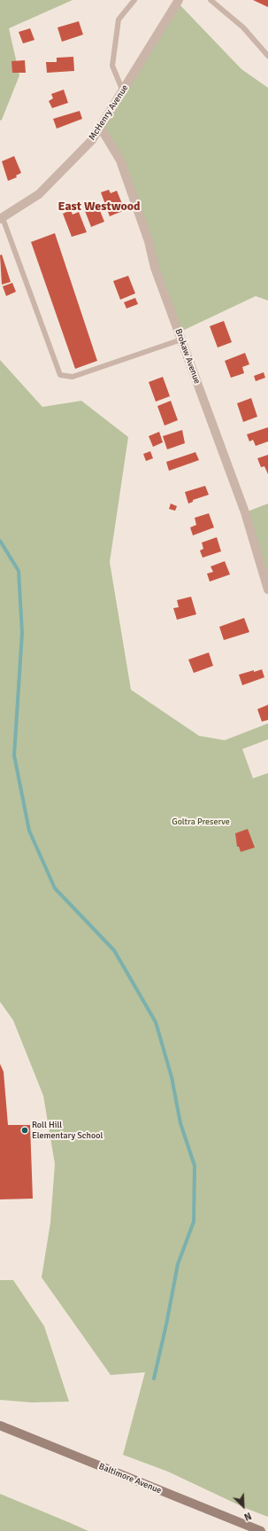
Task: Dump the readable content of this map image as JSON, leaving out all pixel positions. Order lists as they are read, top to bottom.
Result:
{
  "streets": {
    "street": ["McHenry Avenue", "Brokaw Avenue", "Baltimore Avenue"]
  },
  "crossings": [
    ["McHenry Avenue", "Brokaw Avenue"]
  ],
  "districts": ["East Westwood"],
  "parks": ["Goltra Preserve"],
  "places": ["Roll Hill Elementary School"],
  "north": "bottom right"
}
